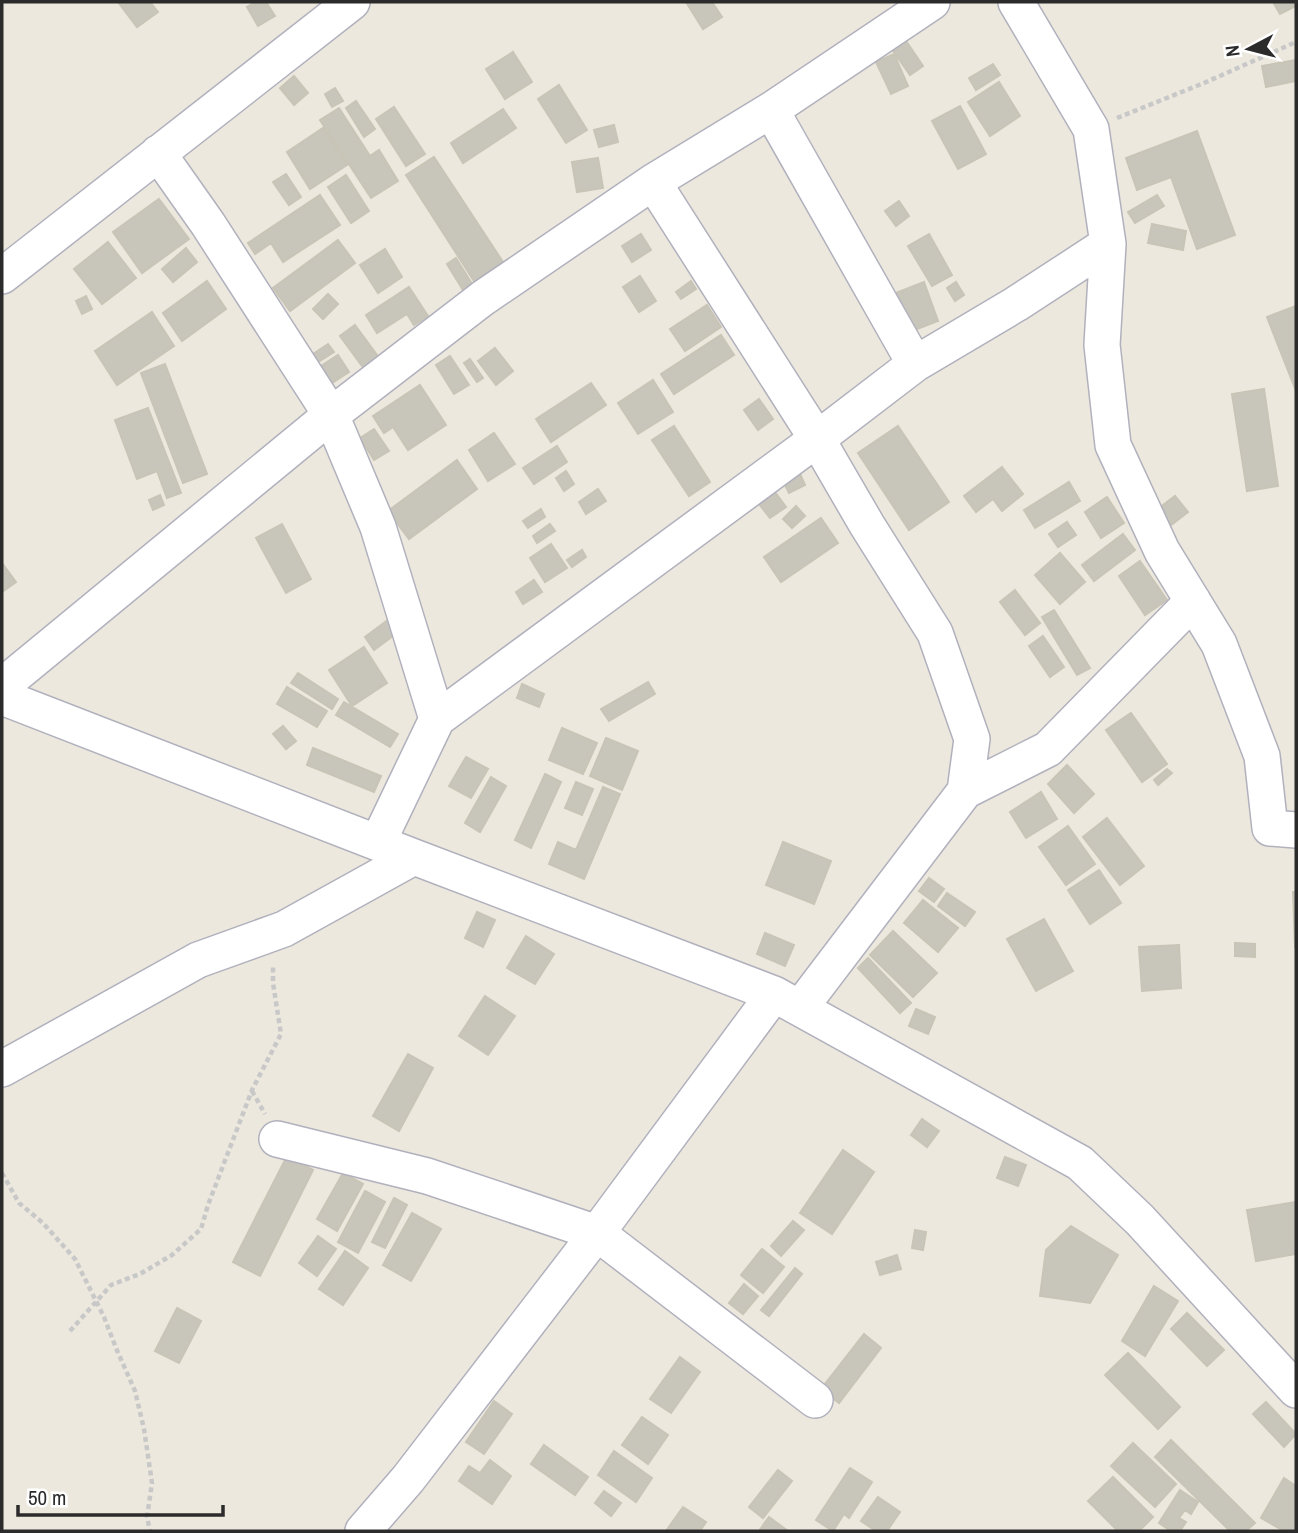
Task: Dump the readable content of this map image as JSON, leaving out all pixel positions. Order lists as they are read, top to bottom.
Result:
{
  "scale_bar": "50 m",
  "north": "left"
}
